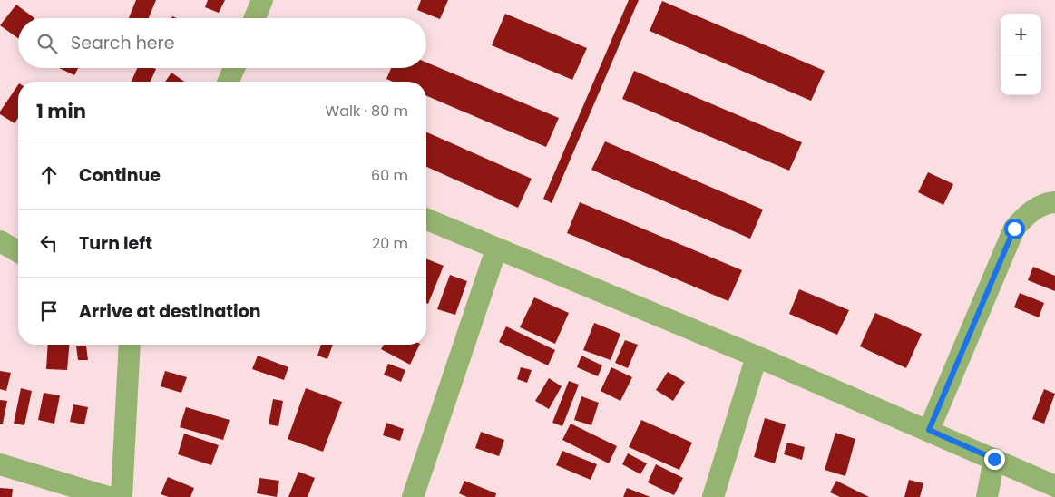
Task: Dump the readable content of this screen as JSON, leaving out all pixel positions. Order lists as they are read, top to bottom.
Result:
{
  "page": {
    "map_buttons": ["+", "−"],
    "search": "Search here",
    "heading": ["1 min", "Walk · 80 m"],
    "list": [
      ["Continue", "60 m"],
      ["Turn left", "20 m"],
      "Arrive at destination"
    ]
  }
}
